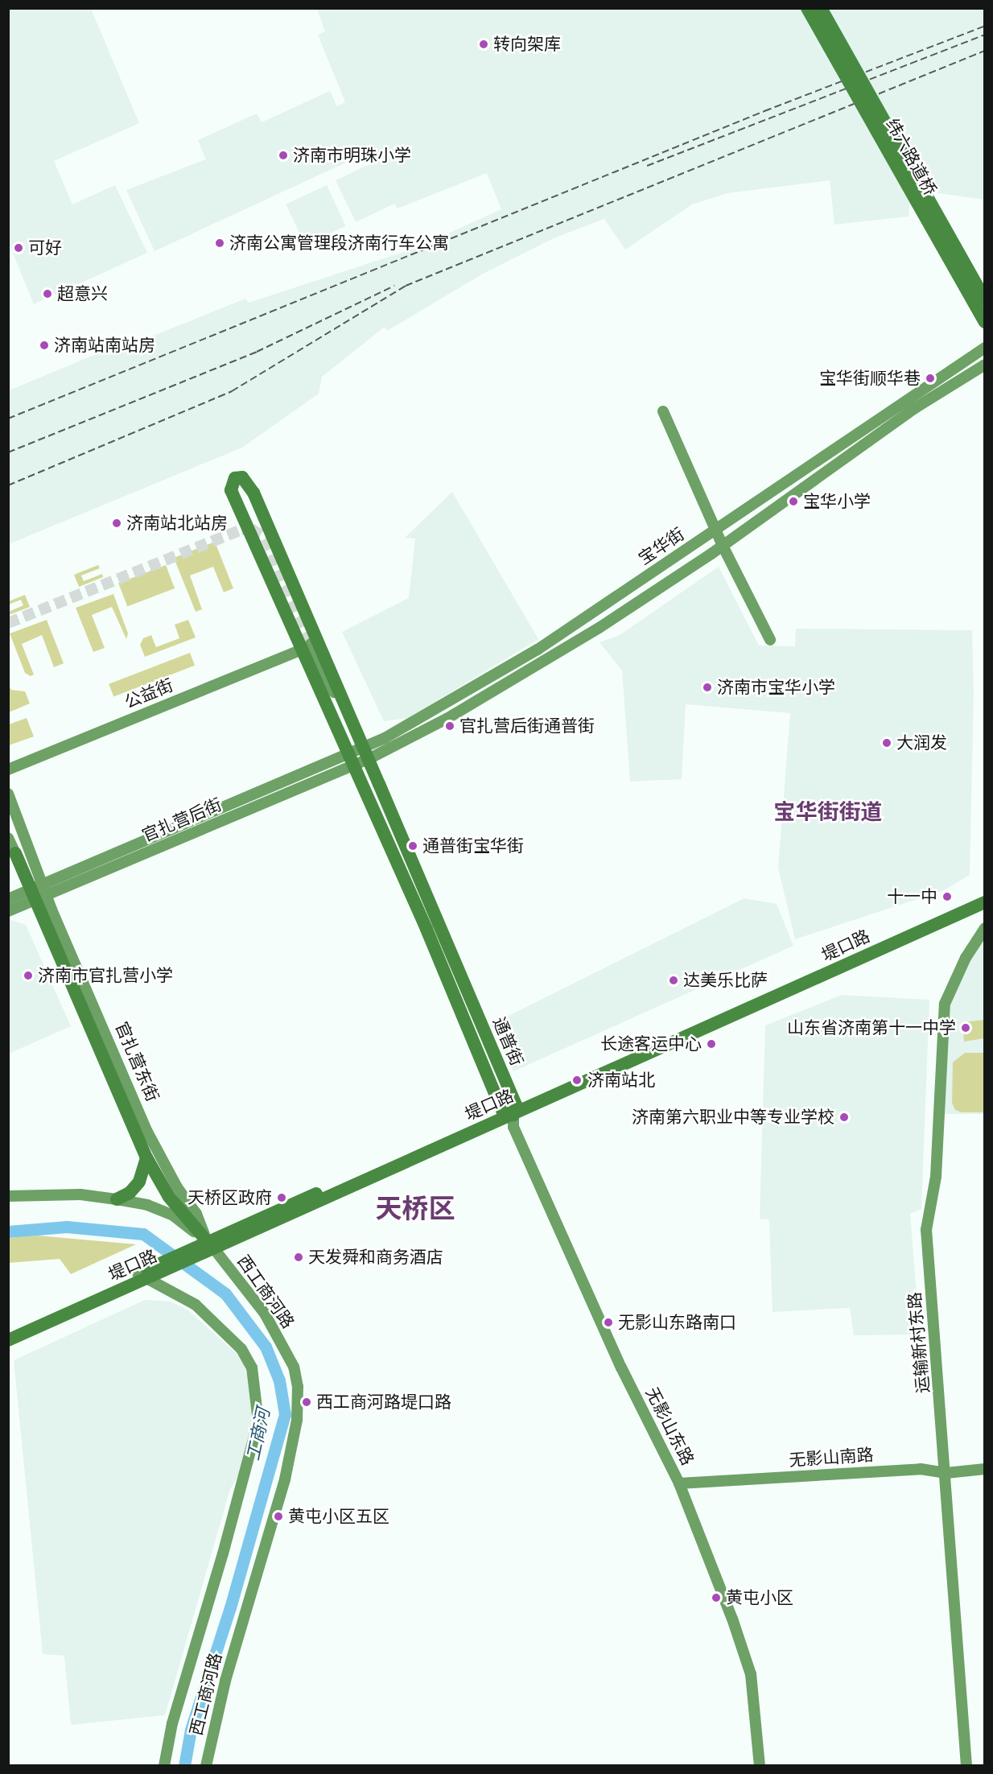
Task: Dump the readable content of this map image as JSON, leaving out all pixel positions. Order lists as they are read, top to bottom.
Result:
{
  "streets": {
    "main road": [
      "纬六路道桥",
      "宝华街",
      "公益街",
      "官扎营后街",
      "堤口路",
      "通普街",
      "官扎营东街",
      "西工商河路",
      "运输新村东路",
      "无影山东路",
      "无影山南路"
    ]
  },
  "crossings": [
    ["宝华街", "官扎营后街"],
    ["宝华街", "通普街"],
    ["公益街", "通普街"],
    ["官扎营后街", "通普街"],
    ["官扎营后街", "官扎营东街"],
    ["堤口路", "通普街"],
    ["堤口路", "官扎营东街"],
    ["堤口路", "西工商河路"],
    ["堤口路", "无影山东路"],
    ["通普街", "无影山东路"],
    ["官扎营东街", "西工商河路"],
    ["运输新村东路", "无影山南路"],
    ["无影山东路", "无影山南路"]
  ],
  "districts": ["宝华街街道", "天桥区"],
  "water": ["工商河"],
  "places": [
    "转向架库",
    "济南市明珠小学",
    "济南公寓管理段济南行车公寓",
    "可好",
    "超意兴",
    "济南站南站房",
    "宝华街顺华巷",
    "宝华小学",
    "济南站北站房",
    "济南市宝华小学",
    "官扎营后街通普街",
    "大润发",
    "通普街宝华街",
    "十一中",
    "济南市官扎营小学",
    "达美乐比萨",
    "山东省济南第十一中学",
    "长途客运中心",
    "济南站北",
    "济南第六职业中等专业学校",
    "天桥区政府",
    "天发舜和商务酒店",
    "无影山东路南口",
    "西工商河路堤口路",
    "黄屯小区五区",
    "黄屯小区"
  ]
}
